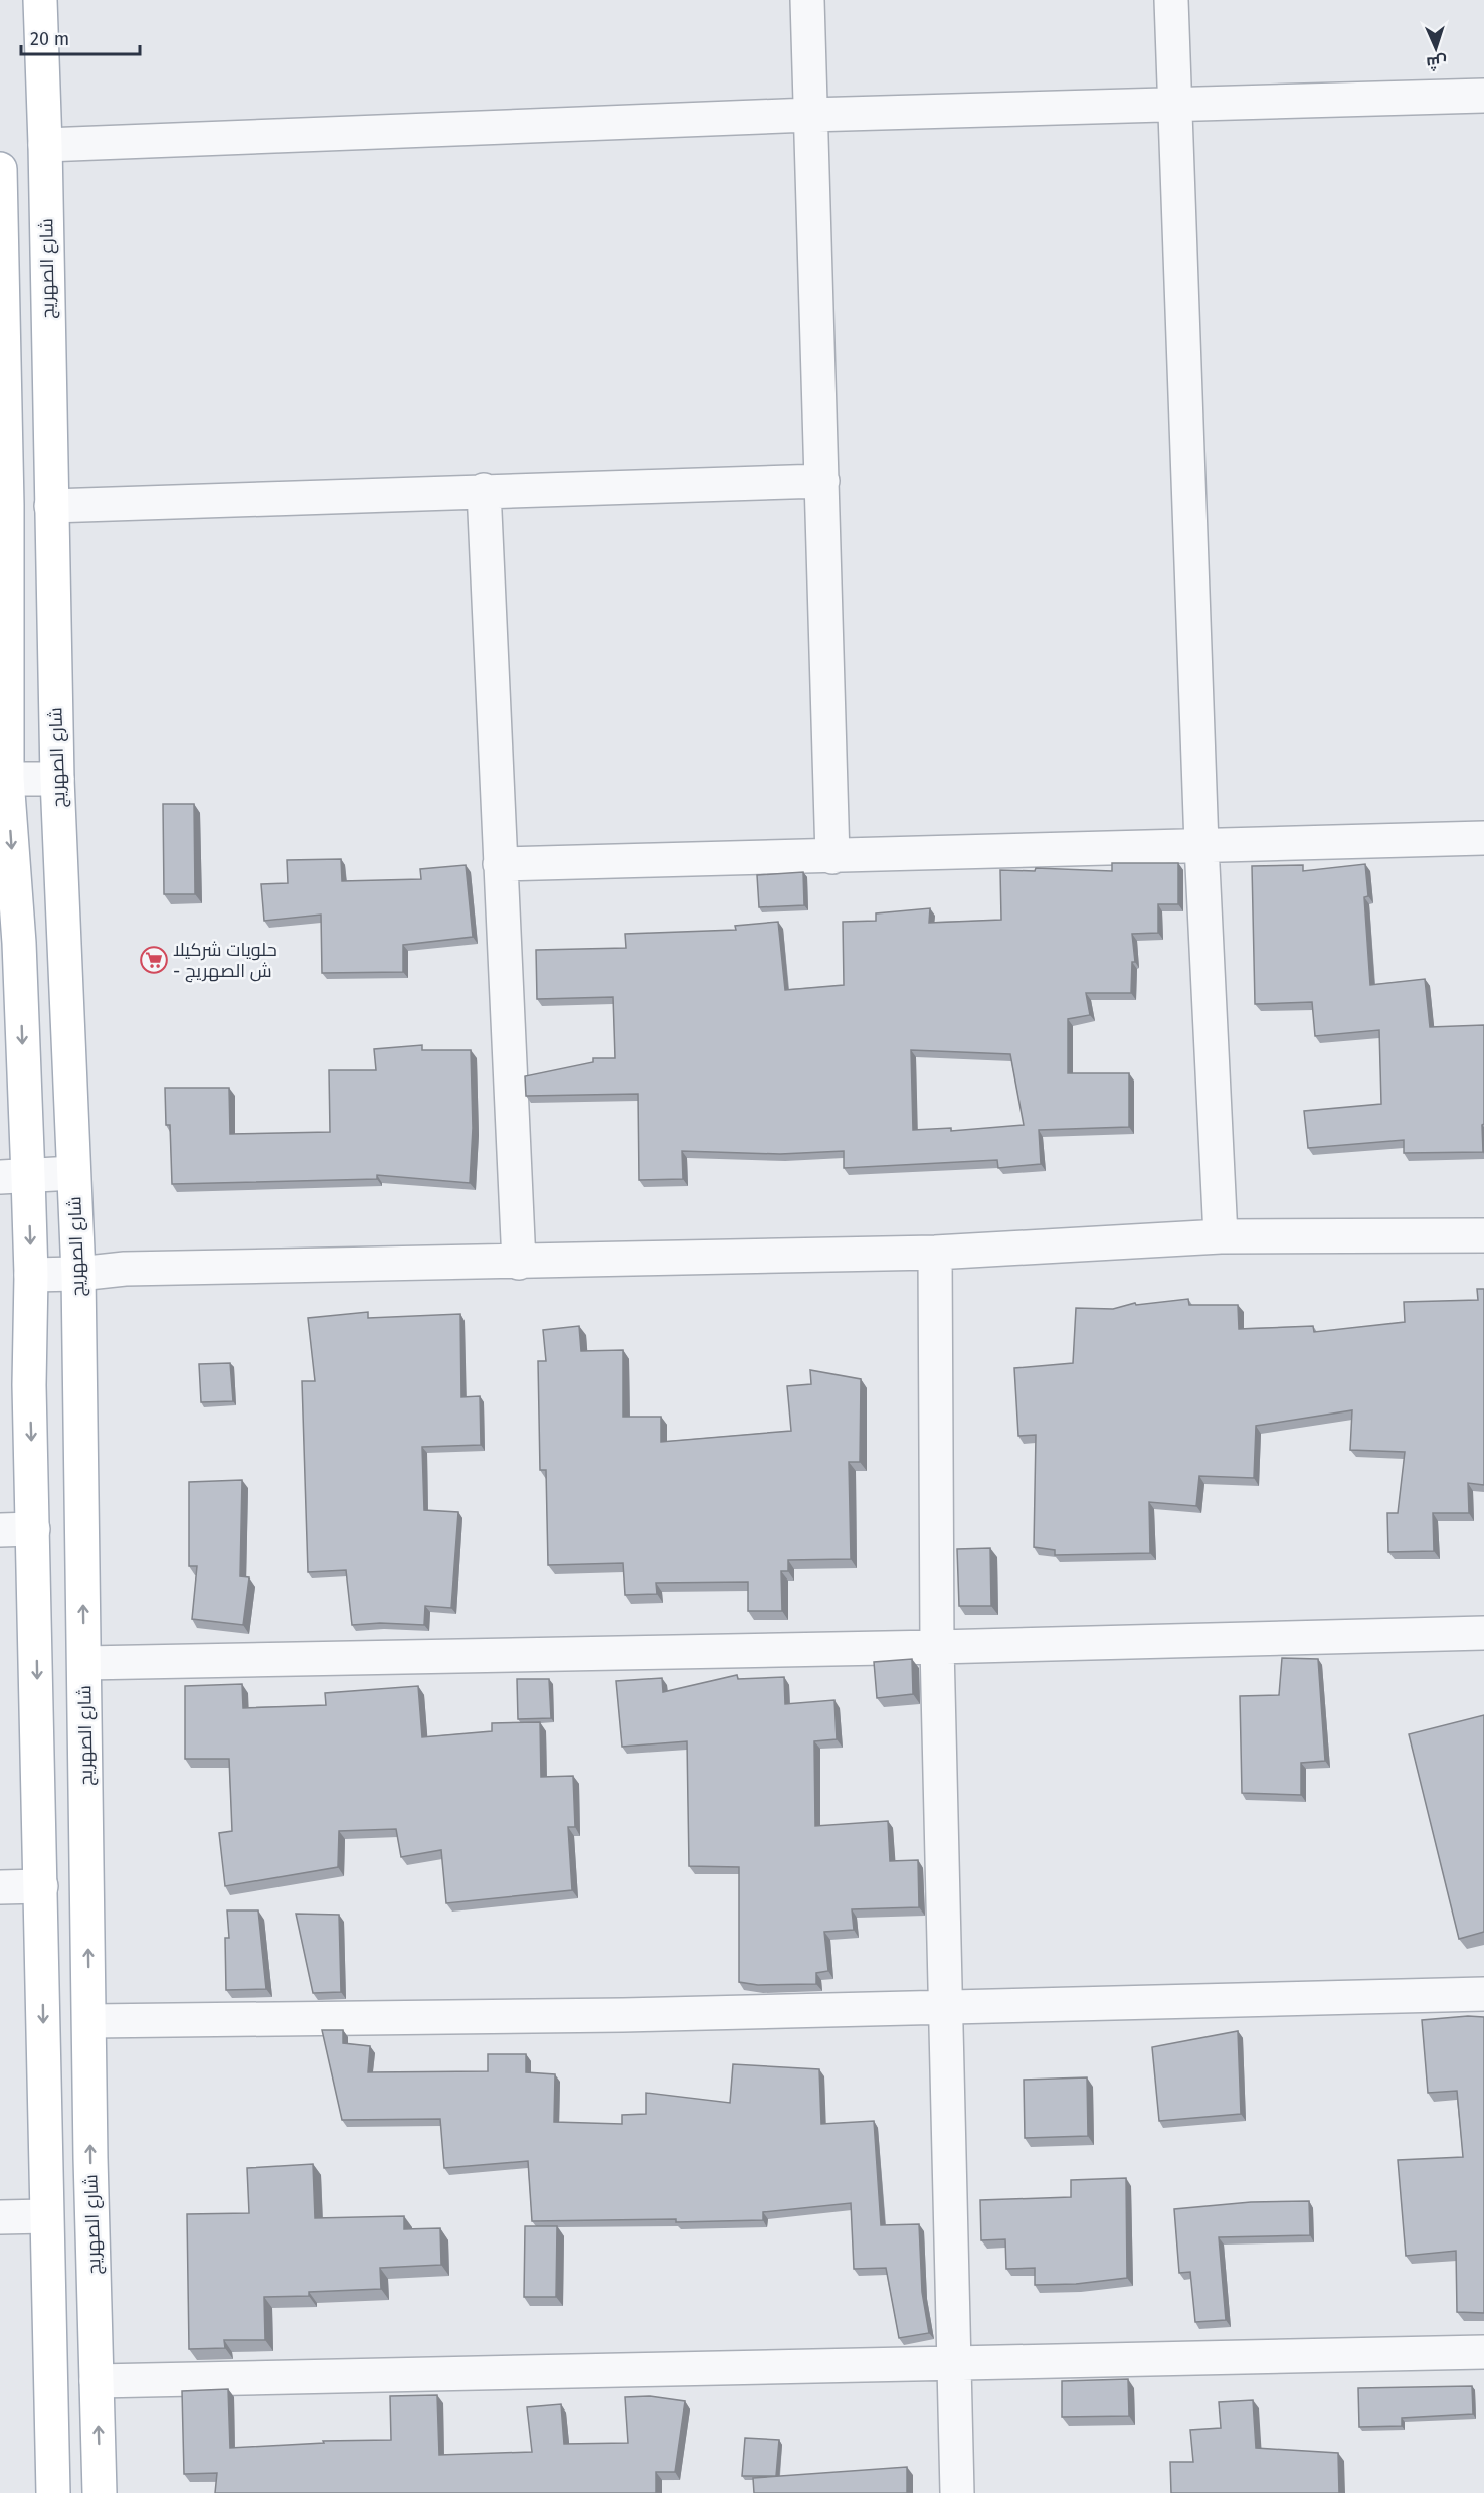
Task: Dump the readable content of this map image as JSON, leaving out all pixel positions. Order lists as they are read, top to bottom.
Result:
{
  "streets": {
    "main road": ["شارع الصهريج"]
  },
  "places": {
    "supermarket": ["حلويات شركيلا - ش الصهريج"]
  },
  "scale_bar": "20 m",
  "north": "bottom"
}
